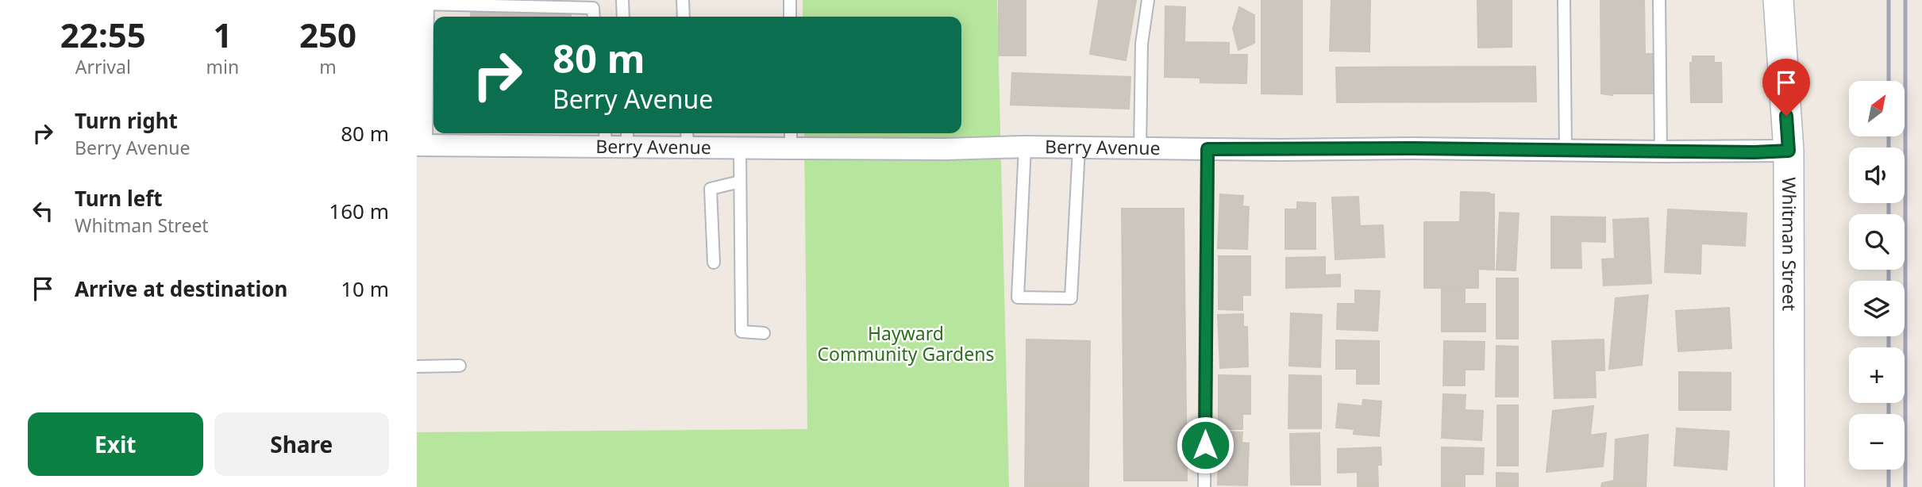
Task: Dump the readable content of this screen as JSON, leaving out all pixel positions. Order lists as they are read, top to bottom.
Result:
{
  "streets": {
    "street": ["Berry Avenue", "Whitman Street"]
  },
  "crossings": [
    ["Berry Avenue", "Whitman Street"]
  ],
  "parks": ["Hayward Community Gardens"],
  "north": "top right",
  "page": {
    "eta": [
      "22:55",
      "Arrival",
      "1",
      "min",
      "250",
      "m"
    ],
    "turn": ["80 m", "Berry Avenue"],
    "map_buttons": ["+", "−"],
    "list": [
      {
        "name": "Turn right",
        "note": "Berry Avenue",
        "value": "80 m"
      },
      {
        "name": "Turn left",
        "note": "Whitman Street",
        "value": "160 m"
      },
      {
        "name": "Arrive at destination",
        "value": "10 m"
      }
    ],
    "buttons": ["Exit", "Share"]
  }
}
